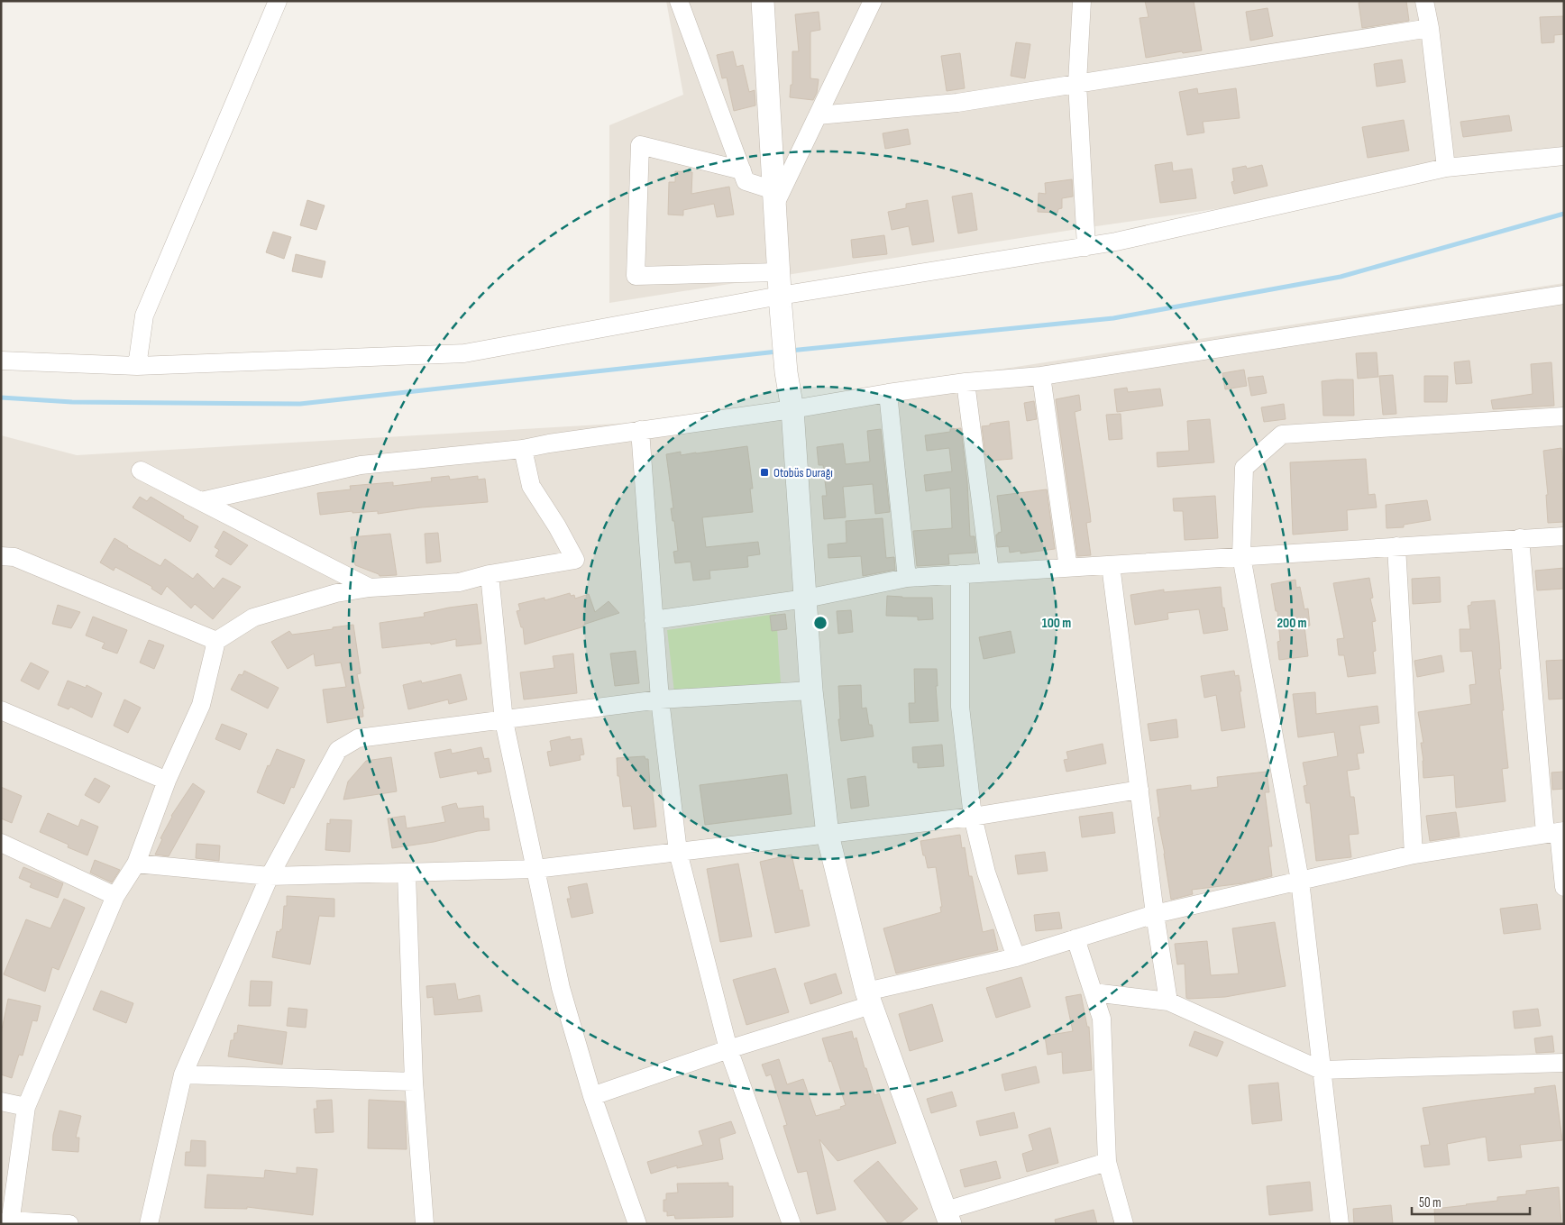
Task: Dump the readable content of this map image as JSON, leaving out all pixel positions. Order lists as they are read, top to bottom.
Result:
{
  "places": {
    "transit": ["Otobüs Durağı"]
  },
  "scale_bar": "50 m",
  "rings": ["100 m", "200 m"]
}
